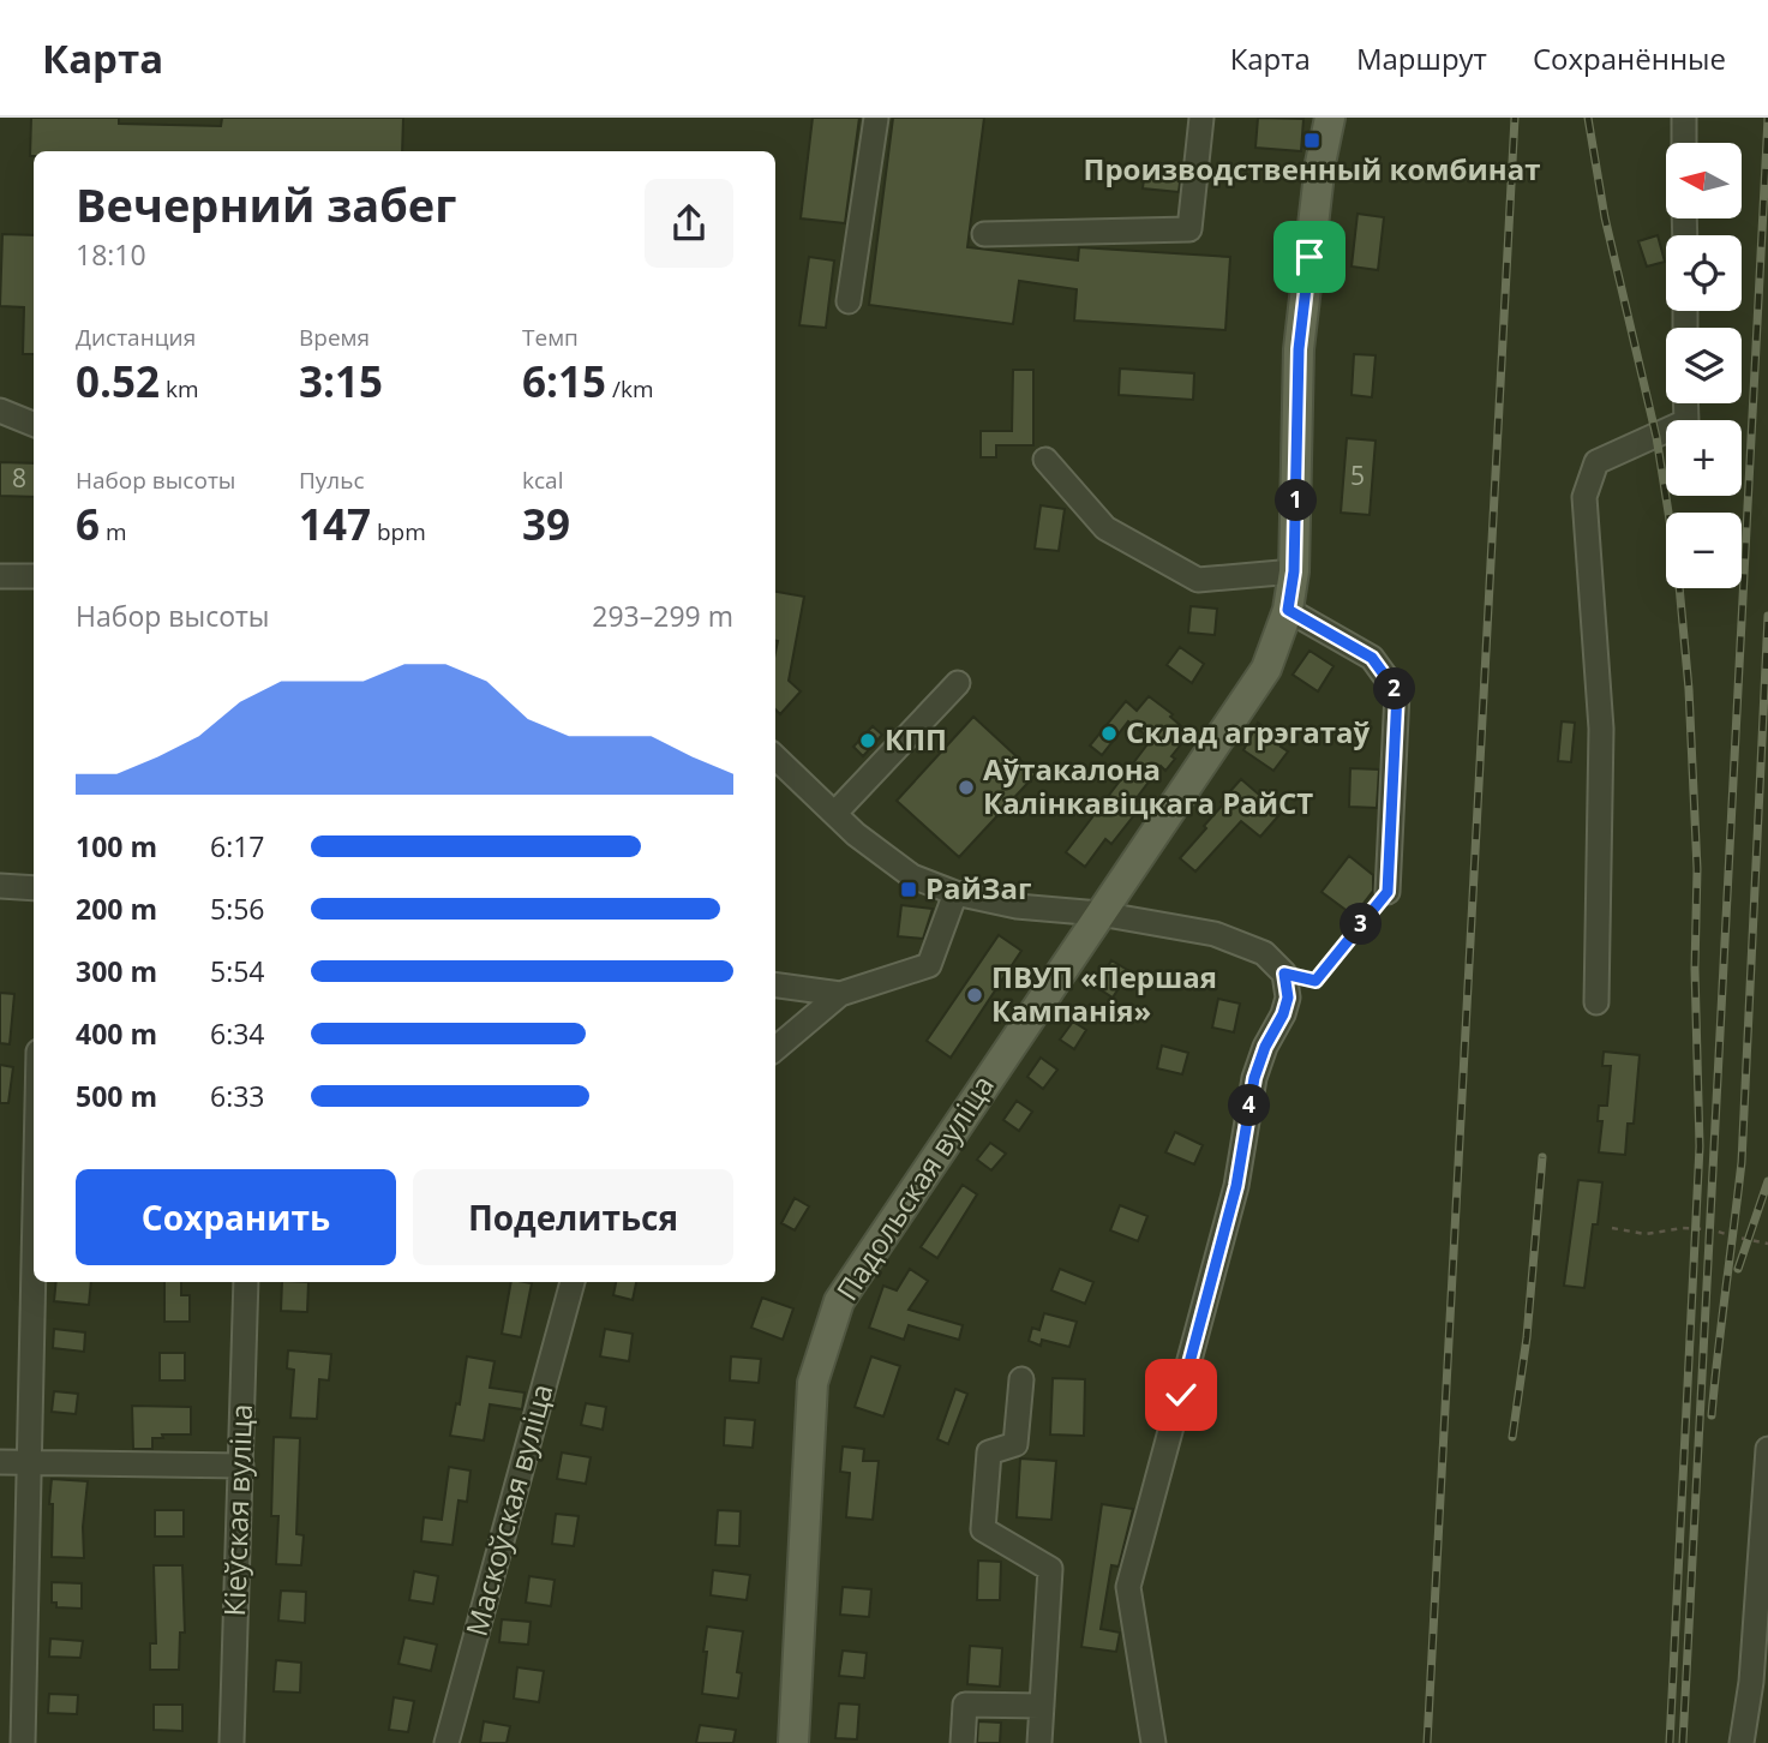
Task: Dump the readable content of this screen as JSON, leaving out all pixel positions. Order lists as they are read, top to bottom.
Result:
{
  "streets": {
    "main road": ["Падольская вуліца"],
    "street": ["Кіеўская вуліца", "Маскоўская вуліца"]
  },
  "places": {
    "transit": ["Производственный комбинат", "РайЗаг"],
    "other": [
      "Склад агрэгатаў",
      "КПП",
      "Аўтакалона Калінкавіцкага РайСТ",
      "ПВУП «Першая Кампанія»"
    ]
  },
  "house_numbers": ["5", "8"],
  "north": "left",
  "page": {
    "header": "Карта",
    "nav": ["Карта", "Маршрут", "Сохранённые"],
    "map_buttons": ["+", "−"],
    "heading": ["Вечерний забег", "18:10"],
    "stats": [
      ["Дистанция", "0.52 km"],
      ["Время", "3:15"],
      ["Темп", "6:15 /km"],
      ["Набор высоты", "6 m"],
      ["Пульс", "147 bpm"],
      ["kcal", "39"]
    ],
    "pins": [
      "1",
      "2",
      "3",
      "4"
    ],
    "chart": ["Набор высоты", "293–299 m"],
    "list": [
      {
        "name": "100 m",
        "note": "6:17"
      },
      {
        "name": "200 m",
        "note": "5:56"
      },
      {
        "name": "300 m",
        "note": "5:54"
      },
      {
        "name": "400 m",
        "note": "6:34"
      },
      {
        "name": "500 m",
        "note": "6:33"
      }
    ],
    "buttons": ["Сохранить", "Поделиться"]
  }
}
